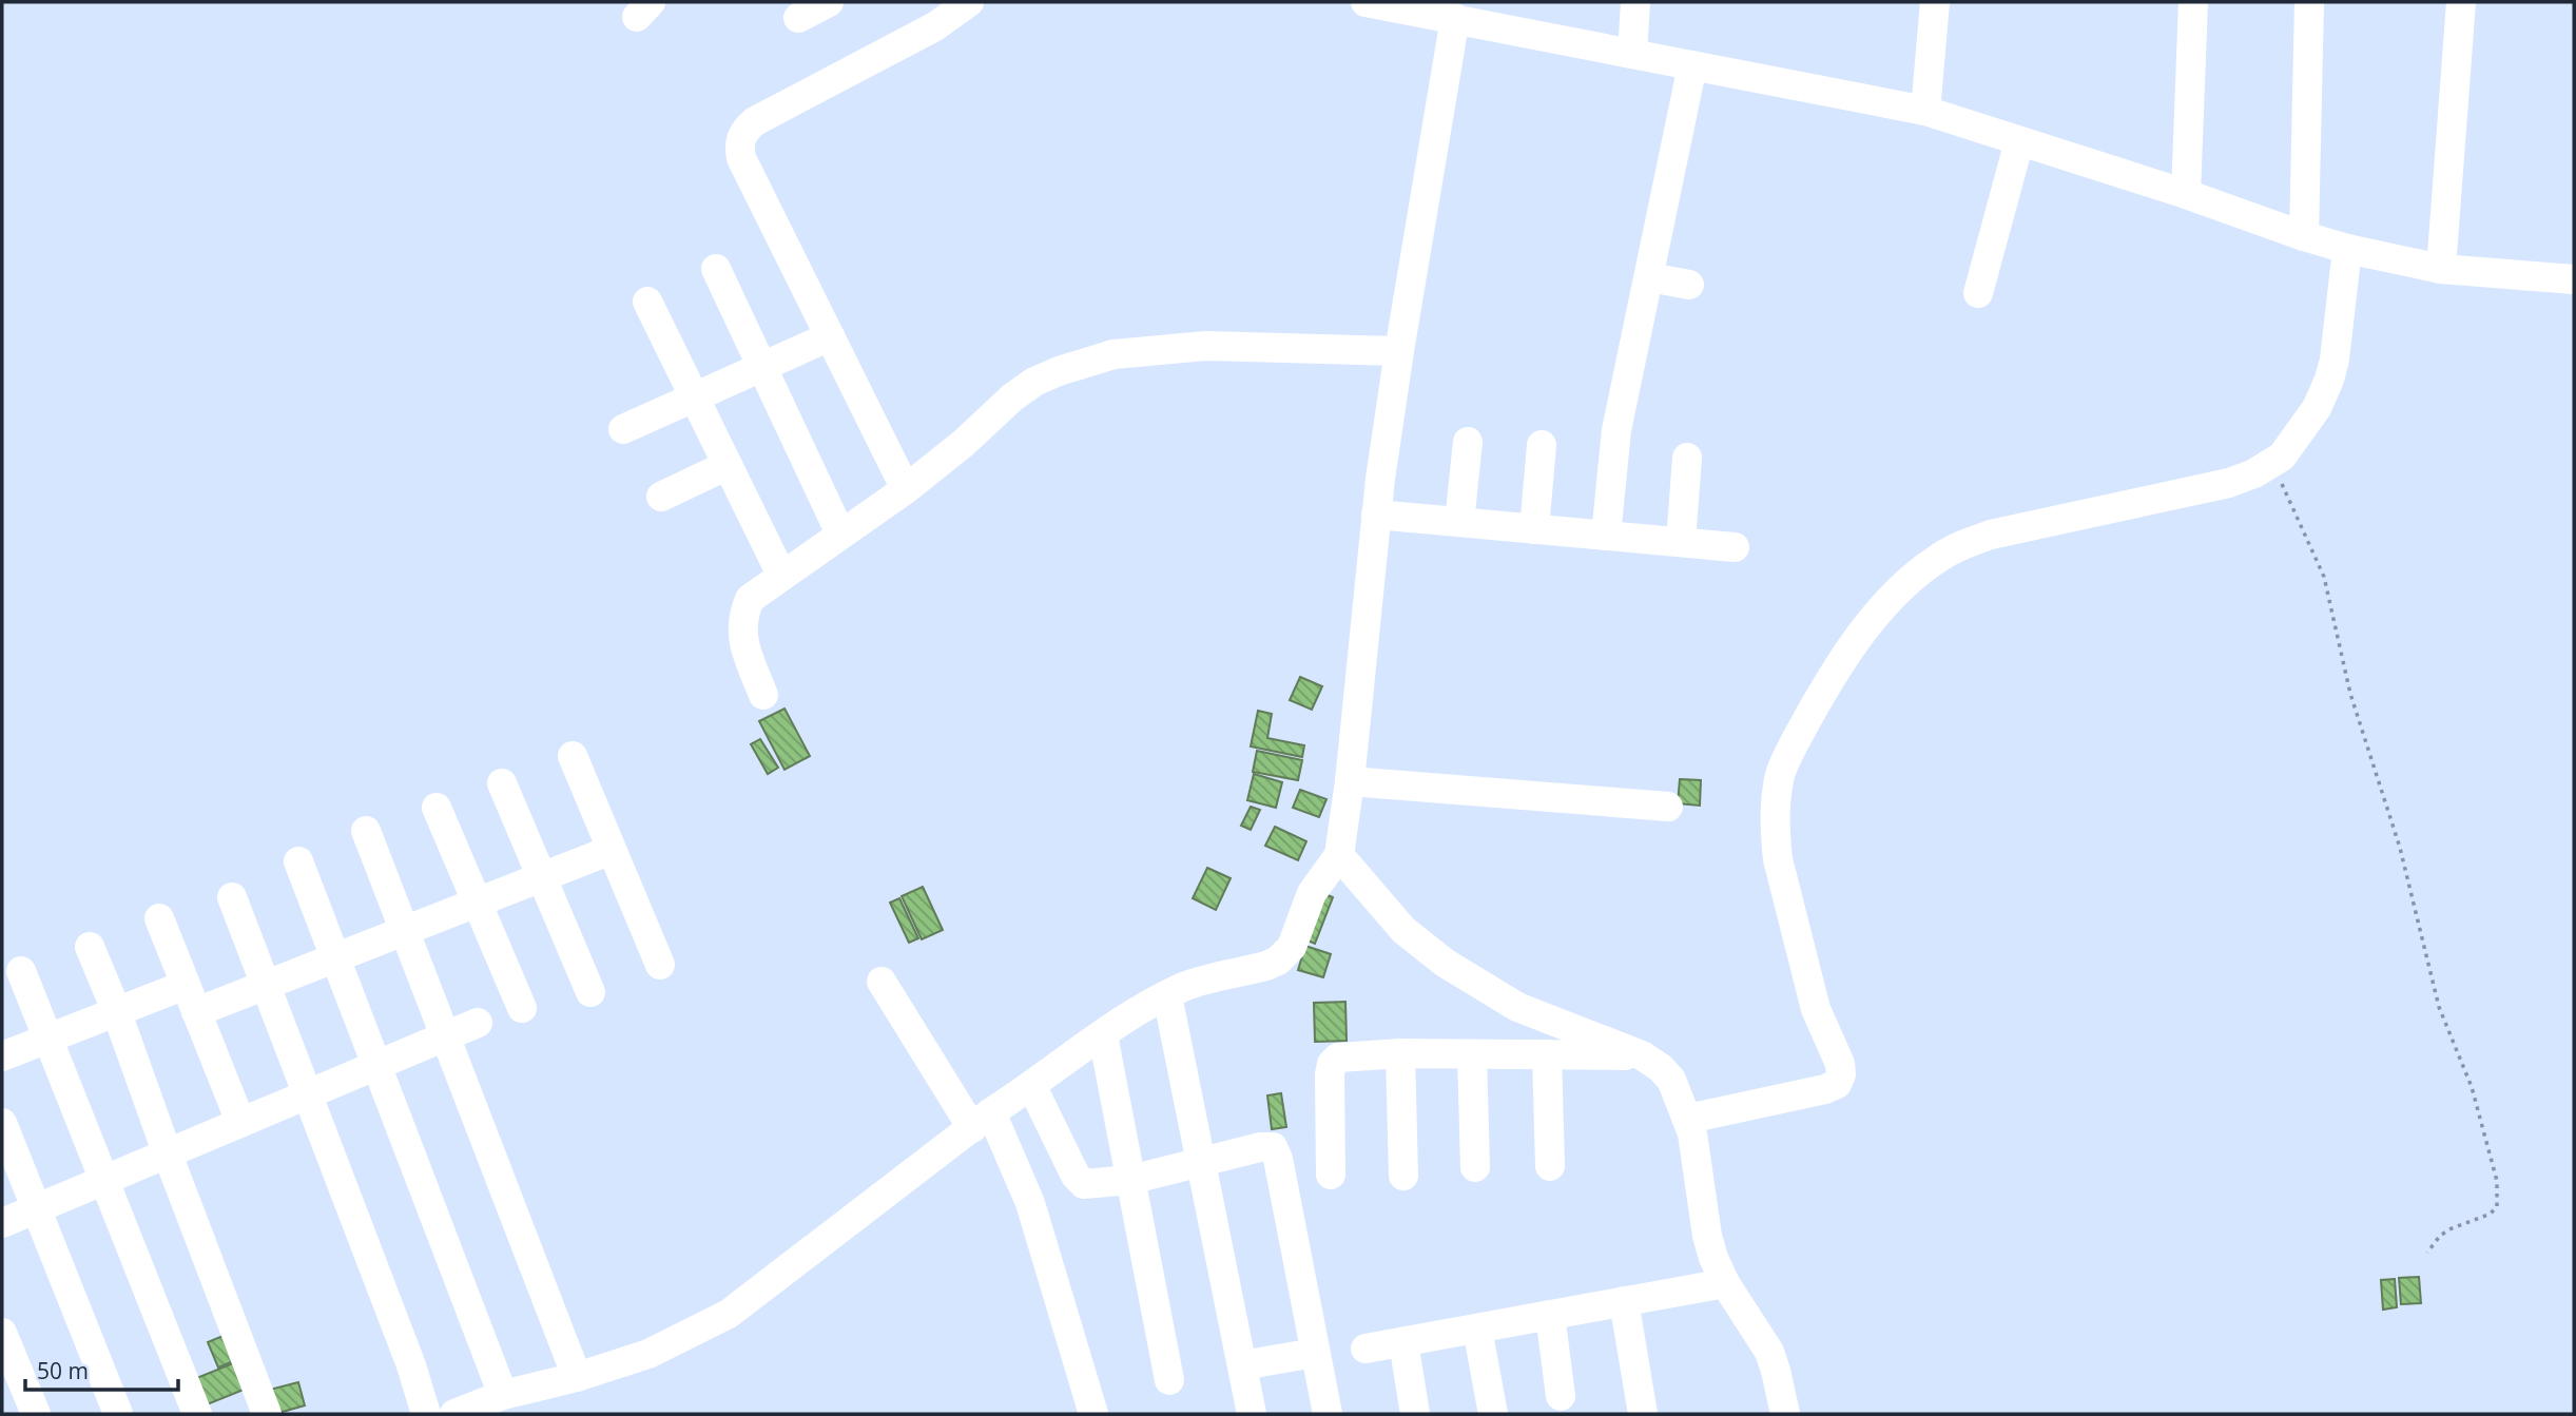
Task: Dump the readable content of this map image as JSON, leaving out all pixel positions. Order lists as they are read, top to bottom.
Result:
{
  "scale_bar": "50 m"
}
